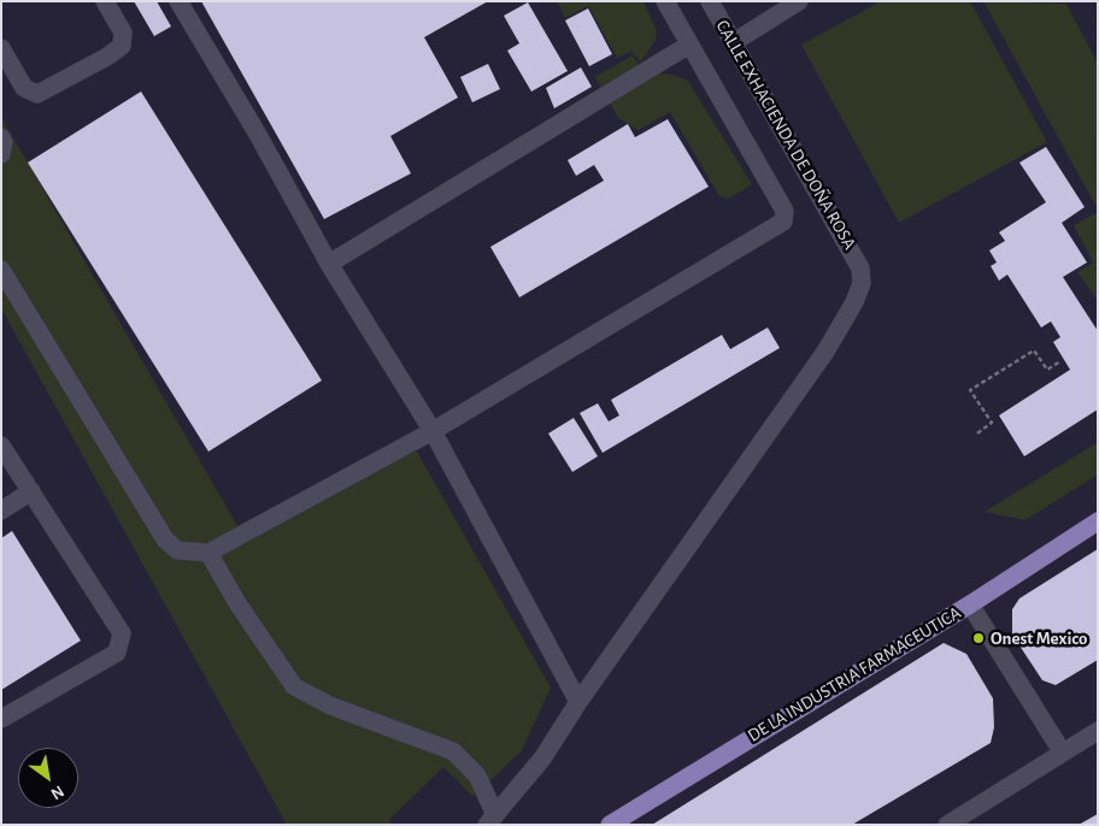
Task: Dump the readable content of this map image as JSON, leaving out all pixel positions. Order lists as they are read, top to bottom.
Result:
{
  "streets": {
    "main road": ["DE LA INDUSTRIA FARMACEUTICA"],
    "lane": ["CALLE EXHACIENDA DE DOÑA ROSA"]
  },
  "places": ["Onest Mexico"],
  "north": "bottom right"
}
